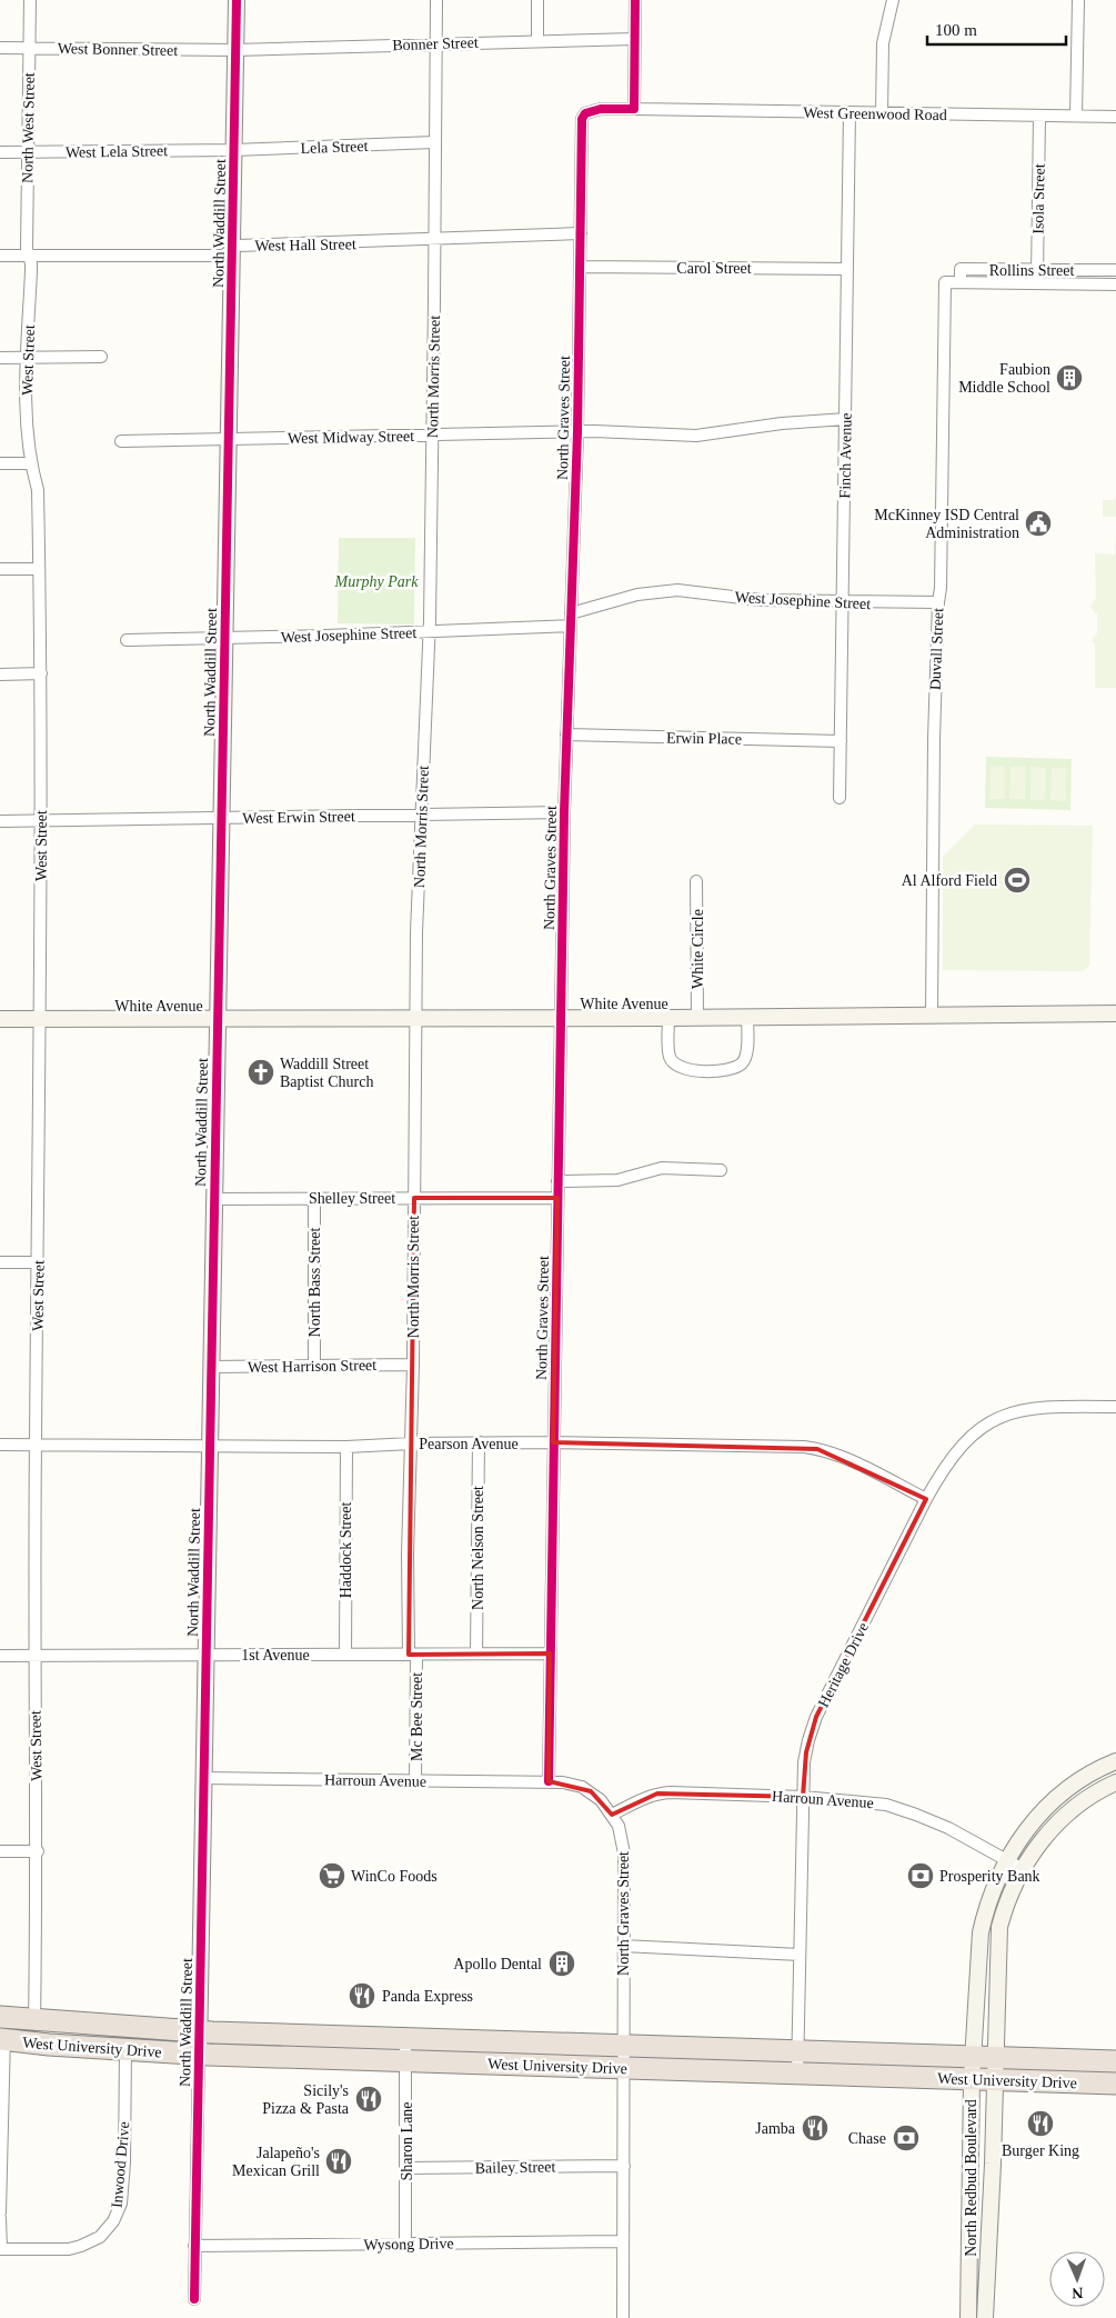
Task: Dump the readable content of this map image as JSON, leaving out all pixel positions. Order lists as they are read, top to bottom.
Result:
{
  "streets": {
    "highway": ["West University Drive"],
    "street": [
      "Bonner Street",
      "West Bonner Street",
      "West Greenwood Road",
      "North West Street",
      "Lela Street",
      "West Lela Street",
      "Isola Street",
      "North Waddill Street",
      "West Hall Street",
      "Carol Street",
      "Rollins Street",
      "West Street",
      "North Morris Street",
      "North Graves Street",
      "West Midway Street",
      "Finch Avenue",
      "West Josephine Street",
      "Duvall Street",
      "Erwin Place",
      "West Erwin Street",
      "White Circle",
      "White Avenue",
      "Shelley Street",
      "North Bass Street",
      "West Harrison Street",
      "Pearson Avenue",
      "North Nelson Street",
      "Haddock Street",
      "1st Avenue",
      "Heritage Drive",
      "Mc Bee Street",
      "Harroun Avenue",
      "Sharon Lane",
      "Inwood Drive",
      "Bailey Street",
      "North Redbud Boulevard",
      "Wysong Drive"
    ]
  },
  "crossings": [
    ["Bonner Street", "West Bonner Street"],
    ["Bonner Street", "North Waddill Street"],
    ["Bonner Street", "North Morris Street"],
    ["West Bonner Street", "North West Street"],
    ["West Bonner Street", "North Waddill Street"],
    ["West Greenwood Road", "Isola Street"],
    ["West Greenwood Road", "North Graves Street"],
    ["West Greenwood Road", "Finch Avenue"],
    ["North West Street", "West Lela Street"],
    ["North West Street", "West Hall Street"],
    ["North West Street", "West Street"],
    ["Lela Street", "West Lela Street"],
    ["Lela Street", "North Waddill Street"],
    ["Lela Street", "North Morris Street"],
    ["West Lela Street", "North Waddill Street"],
    ["Isola Street", "Rollins Street"],
    ["North Waddill Street", "West Hall Street"],
    ["North Waddill Street", "West Midway Street"],
    ["North Waddill Street", "West Josephine Street"],
    ["North Waddill Street", "West Erwin Street"],
    ["North Waddill Street", "White Avenue"],
    ["North Waddill Street", "Shelley Street"],
    ["North Waddill Street", "West Harrison Street"],
    ["North Waddill Street", "Pearson Avenue"],
    ["North Waddill Street", "1st Avenue"],
    ["North Waddill Street", "Harroun Avenue"],
    ["North Waddill Street", "West University Drive"],
    ["North Waddill Street", "Wysong Drive"],
    ["West Hall Street", "West Street"],
    ["West Hall Street", "North Morris Street"],
    ["West Hall Street", "North Graves Street"],
    ["Carol Street", "North Graves Street"],
    ["Carol Street", "Finch Avenue"],
    ["Rollins Street", "Duvall Street"],
    ["West Street", "West Erwin Street"],
    ["West Street", "White Avenue"],
    ["West Street", "Pearson Avenue"],
    ["West Street", "1st Avenue"],
    ["West Street", "West University Drive"],
    ["North Morris Street", "West Midway Street"],
    ["North Morris Street", "West Josephine Street"],
    ["North Morris Street", "West Erwin Street"],
    ["North Morris Street", "White Avenue"],
    ["North Morris Street", "Shelley Street"],
    ["North Morris Street", "West Harrison Street"],
    ["North Morris Street", "Pearson Avenue"],
    ["North Morris Street", "1st Avenue"],
    ["North Morris Street", "Mc Bee Street"],
    ["North Graves Street", "West Midway Street"],
    ["North Graves Street", "West Josephine Street"],
    ["North Graves Street", "Erwin Place"],
    ["North Graves Street", "West Erwin Street"],
    ["North Graves Street", "White Avenue"],
    ["North Graves Street", "Shelley Street"],
    ["North Graves Street", "Pearson Avenue"],
    ["North Graves Street", "1st Avenue"],
    ["North Graves Street", "Harroun Avenue"],
    ["North Graves Street", "West University Drive"],
    ["North Graves Street", "Bailey Street"],
    ["North Graves Street", "Wysong Drive"],
    ["West Midway Street", "Finch Avenue"],
    ["Finch Avenue", "West Josephine Street"],
    ["Finch Avenue", "Erwin Place"],
    ["West Josephine Street", "Duvall Street"],
    ["Duvall Street", "White Avenue"],
    ["White Circle", "White Avenue"],
    ["Shelley Street", "North Bass Street"],
    ["North Bass Street", "West Harrison Street"],
    ["Pearson Avenue", "North Nelson Street"],
    ["Pearson Avenue", "Haddock Street"],
    ["Pearson Avenue", "Heritage Drive"],
    ["North Nelson Street", "1st Avenue"],
    ["Haddock Street", "1st Avenue"],
    ["1st Avenue", "Mc Bee Street"],
    ["Heritage Drive", "Harroun Avenue"],
    ["Heritage Drive", "West University Drive"],
    ["Mc Bee Street", "Harroun Avenue"],
    ["Harroun Avenue", "North Redbud Boulevard"],
    ["West University Drive", "Sharon Lane"],
    ["West University Drive", "Inwood Drive"],
    ["West University Drive", "North Redbud Boulevard"],
    ["Sharon Lane", "Bailey Street"],
    ["Sharon Lane", "Wysong Drive"]
  ],
  "parks": ["Murphy Park"],
  "places": {
    "building": ["Faubion Middle School", "Apollo Dental"],
    "public building": ["McKinney ISD Central Administration"],
    "sports": ["Al Alford Field"],
    "church": ["Waddill Street Baptist Church"],
    "supermarket": ["WinCo Foods"],
    "bank": ["Prosperity Bank", "Chase"],
    "restaurant": [
      "Panda Express",
      "Sicily's Pizza & Pasta",
      "Burger King",
      "Jamba",
      "Jalapeño's Mexican Grill"
    ]
  },
  "scale_bar": "100 m",
  "north": "bottom"
}
